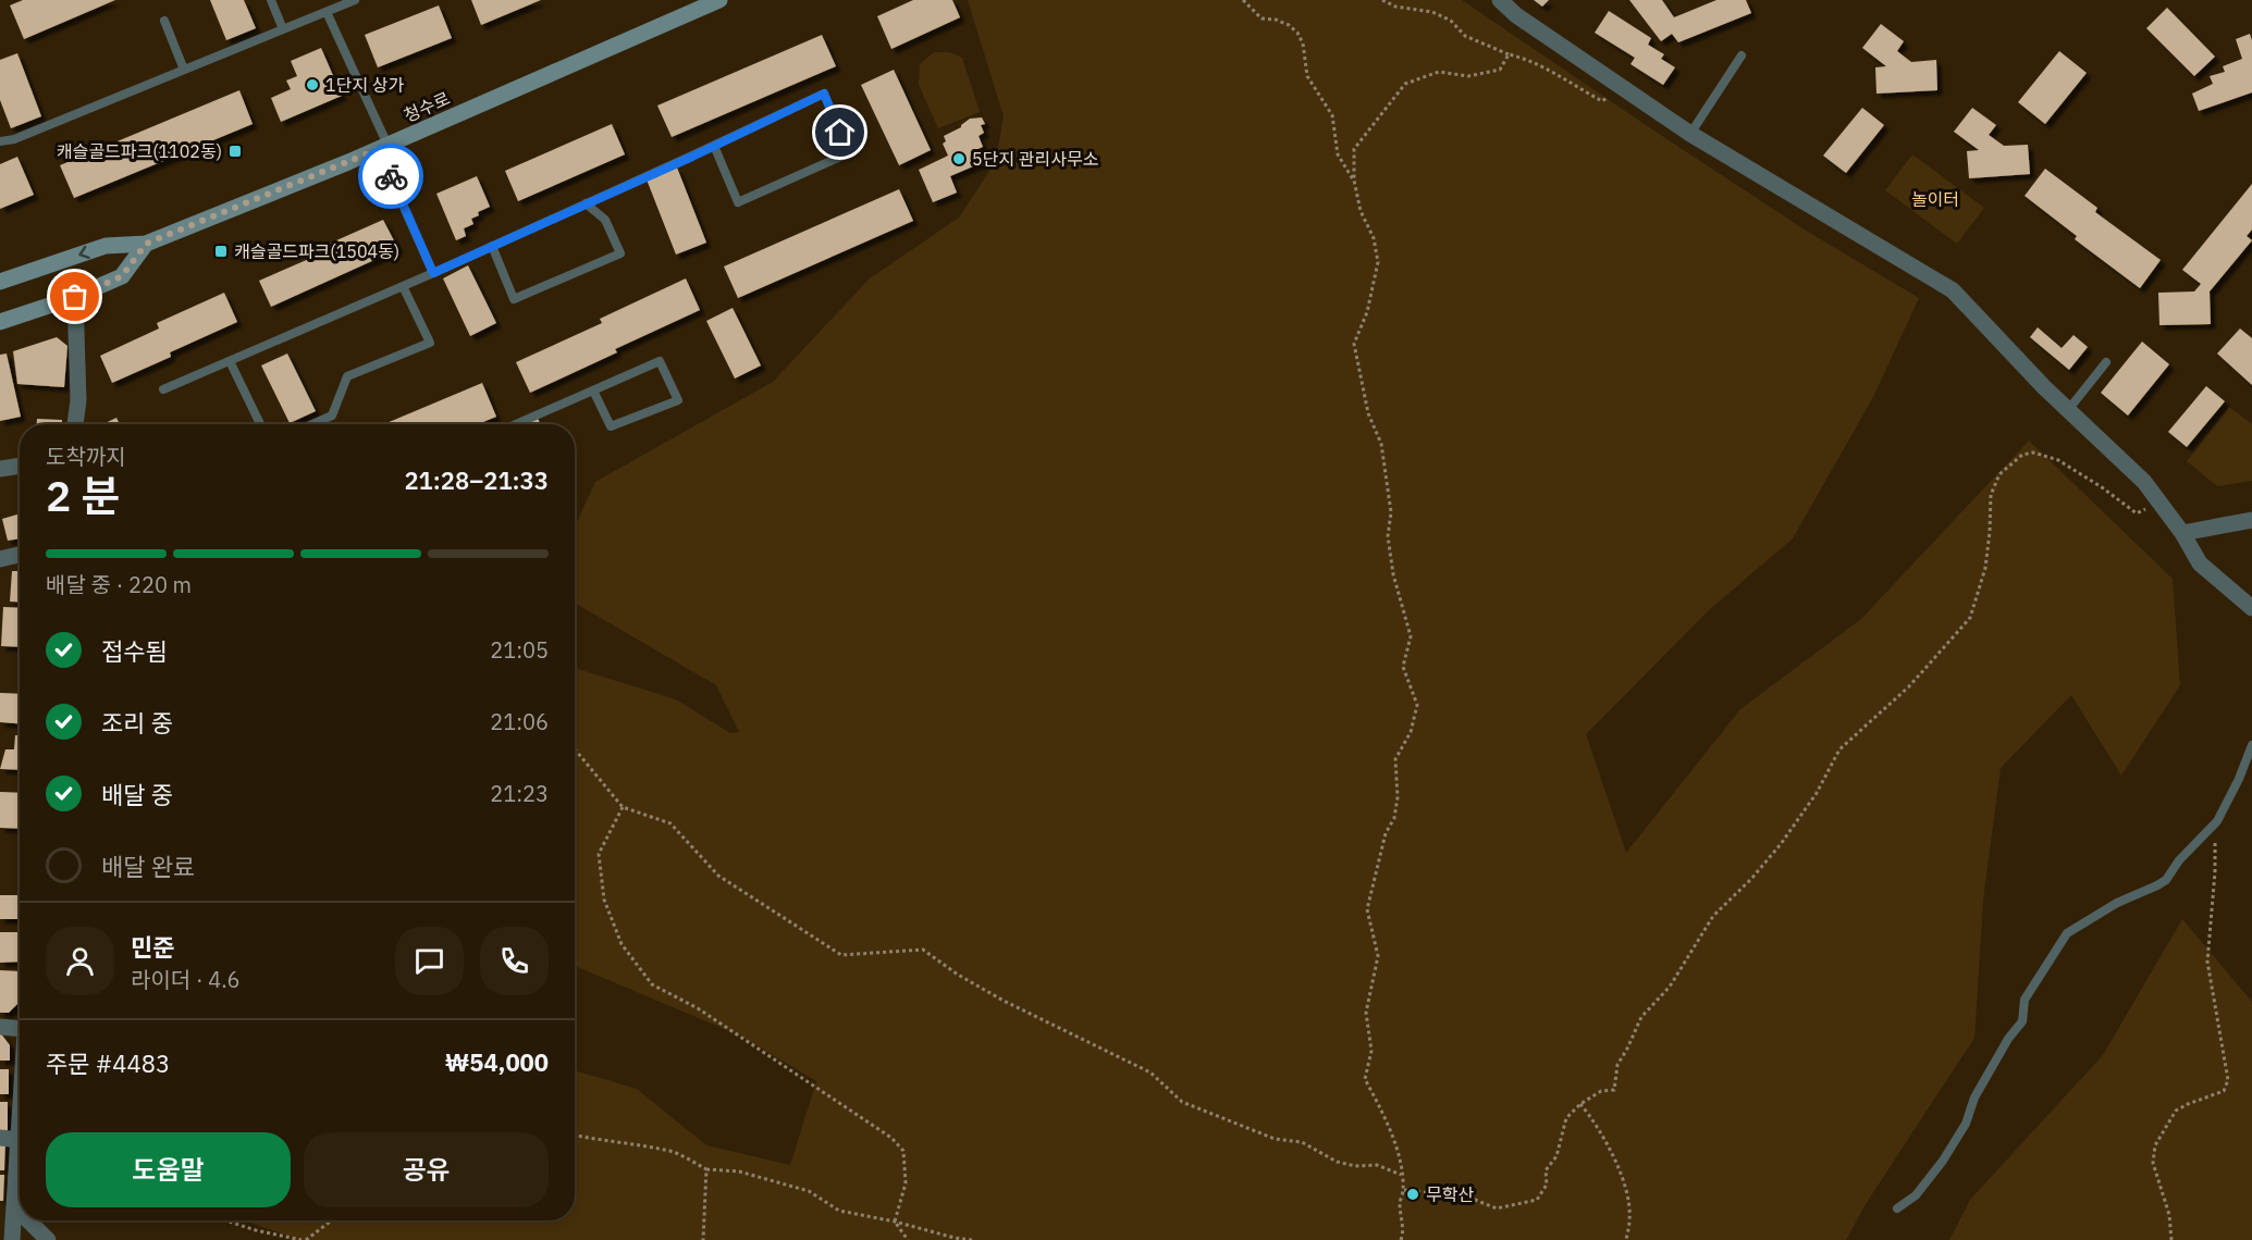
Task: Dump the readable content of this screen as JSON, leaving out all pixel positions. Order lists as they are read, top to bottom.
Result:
{
  "streets": {
    "main road": ["청수로"]
  },
  "parks": ["놀이터"],
  "places": {
    "other": ["1단지 상가", "5단지 관리사무소", "무학산"],
    "transit": ["캐슬골드파크(1102동)", "캐슬골드파크(1504동)"]
  },
  "page": {
    "heading": ["2 분", "도착까지", "21:28–21:33"],
    "panel": [
      "민준",
      "라이더 · 4.6",
      "주문 #4483",
      "₩54,000"
    ],
    "bar": "배달 중 · 220 m",
    "list": [
      ["접수됨", "21:05"],
      ["조리 중", "21:06"],
      ["배달 중", "21:23"],
      "배달 완료"
    ],
    "buttons": ["도움말", "공유"]
  }
}
